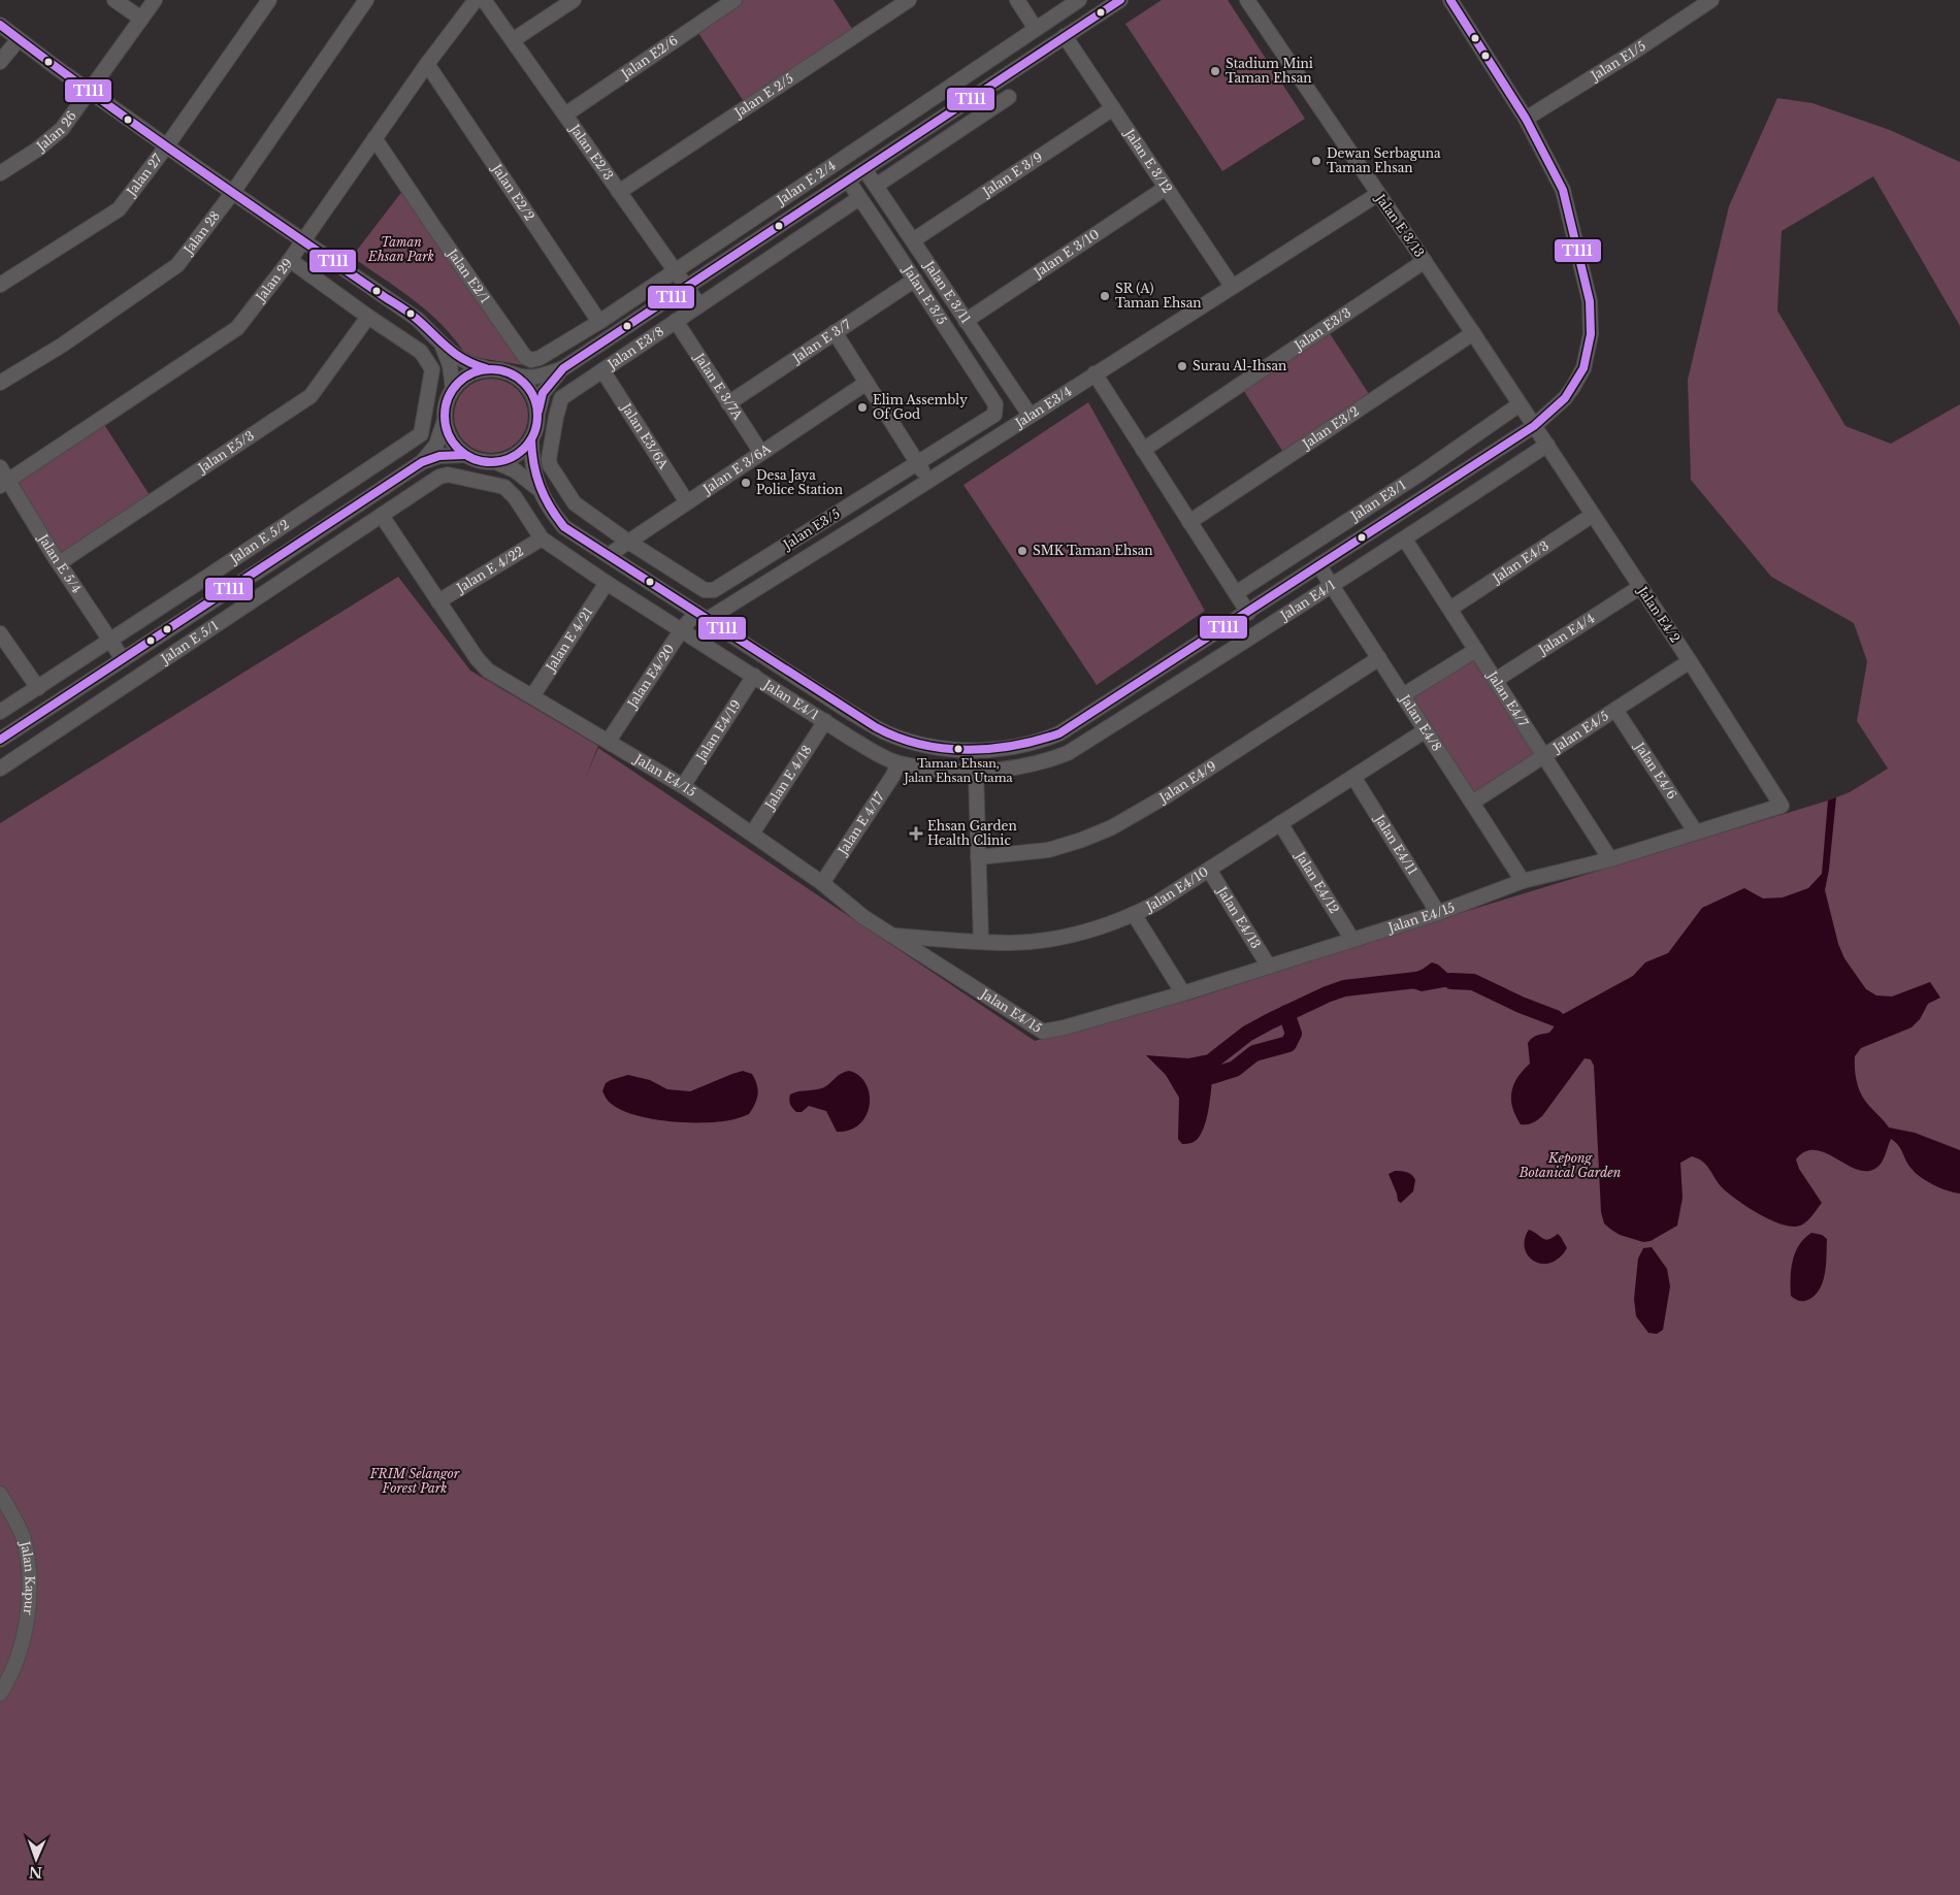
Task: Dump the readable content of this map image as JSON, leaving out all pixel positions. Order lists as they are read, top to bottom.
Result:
{
  "streets": {
    "street": [
      "Jalan E2/6",
      "Jalan E1/5",
      "Jalan E 2/5",
      "Jalan 26",
      "Jalan E2/3",
      "Jalan E 3/12",
      "Jalan E 3/9",
      "Jalan 27",
      "Jalan E 2/4",
      "Jalan E2/2",
      "Jalan E 3/13",
      "Jalan 28",
      "Jalan E 3/10",
      "Jalan E2/1",
      "Jalan 29",
      "Jalan E 3/11",
      "Jalan E 3/5",
      "Jalan E3/3",
      "Jalan E 3/7",
      "Jalan E3/8",
      "Jalan E 3/7A",
      "Jalan E3/4",
      "Jalan E3/2",
      "Jalan E3/6A",
      "Jalan E5/3",
      "Jalan E 3/6A",
      "Jalan E3/1",
      "Jalan E3/5",
      "Jalan E 5/2",
      "Jalan E4/3",
      "Jalan E 5/4",
      "Jalan E 4/22",
      "Jalan E4/1",
      "Jalan E4/2",
      "Jalan E4/4",
      "Jalan E 4/21",
      "Jalan E 5/1",
      "Jalan E4/20",
      "Jalan E4/7",
      "Jalan E4/8",
      "Jalan E4/19",
      "Jalan E4/5",
      "Jalan E4/6",
      "Jalan E4/15",
      "Jalan E 4/18",
      "Jalan E4/9",
      "Jalan E 4/17",
      "Jalan E4/11",
      "Jalan E4/12",
      "Jalan E4/10",
      "Jalan E4/13",
      "Jalan Kapur"
    ]
  },
  "crossings": [
    ["Jalan E2/6", "Jalan E2/3"],
    ["Jalan E 2/5", "Jalan E2/3"],
    ["Jalan E2/3", "Jalan E 2/4"],
    ["Jalan E2/3", "Jalan E3/8"],
    ["Jalan E 3/12", "Jalan E 3/9"],
    ["Jalan E 3/12", "Jalan E 3/10"],
    ["Jalan E 3/12", "Jalan E3/4"],
    ["Jalan E 3/9", "Jalan E 3/11"],
    ["Jalan E 2/4", "Jalan E2/2"],
    ["Jalan E 2/4", "Jalan E2/1"],
    ["Jalan E2/2", "Jalan 29"],
    ["Jalan E 3/13", "Jalan E3/3"],
    ["Jalan E 3/13", "Jalan E3/4"],
    ["Jalan E 3/13", "Jalan E3/2"],
    ["Jalan E 3/13", "Jalan E3/1"],
    ["Jalan E 3/13", "Jalan E4/2"],
    ["Jalan E 3/10", "Jalan E 3/11"],
    ["Jalan E2/1", "Jalan 29"],
    ["Jalan 29", "Jalan E 5/4"],
    ["Jalan E 3/11", "Jalan E3/4"],
    ["Jalan E 3/5", "Jalan E 3/7"],
    ["Jalan E 3/5", "Jalan E3/8"],
    ["Jalan E 3/5", "Jalan E3/5"],
    ["Jalan E 3/7", "Jalan E 3/7A"],
    ["Jalan E3/8", "Jalan E 3/7A"],
    ["Jalan E3/8", "Jalan E3/6A"],
    ["Jalan E3/8", "Jalan E 3/6A"],
    ["Jalan E3/8", "Jalan E3/5"],
    ["Jalan E 3/7A", "Jalan E 3/6A"],
    ["Jalan E3/4", "Jalan E4/20"],
    ["Jalan E3/6A", "Jalan E 3/6A"],
    ["Jalan E5/3", "Jalan E 5/2"],
    ["Jalan E5/3", "Jalan E 5/4"],
    ["Jalan E 3/6A", "Jalan E3/5"],
    ["Jalan E 5/2", "Jalan E 5/4"],
    ["Jalan E4/3", "Jalan E4/2"],
    ["Jalan E4/3", "Jalan E4/7"],
    ["Jalan E 4/22", "Jalan E4/1"],
    ["Jalan E 4/22", "Jalan E 5/1"],
    ["Jalan E 4/22", "Jalan E4/15"],
    ["Jalan E4/1", "Jalan E4/2"],
    ["Jalan E4/1", "Jalan E 4/21"],
    ["Jalan E4/1", "Jalan E 5/1"],
    ["Jalan E4/1", "Jalan E4/20"],
    ["Jalan E4/1", "Jalan E4/7"],
    ["Jalan E4/1", "Jalan E4/8"],
    ["Jalan E4/1", "Jalan E4/19"],
    ["Jalan E4/1", "Jalan E 4/18"],
    ["Jalan E4/1", "Jalan E 4/17"],
    ["Jalan E4/2", "Jalan E4/4"],
    ["Jalan E4/2", "Jalan E4/5"],
    ["Jalan E4/2", "Jalan E4/15"],
    ["Jalan E4/4", "Jalan E4/7"],
    ["Jalan E 4/21", "Jalan E4/15"],
    ["Jalan E 5/1", "Jalan E4/15"],
    ["Jalan E4/20", "Jalan E4/15"],
    ["Jalan E4/7", "Jalan E4/5"],
    ["Jalan E4/7", "Jalan E4/15"],
    ["Jalan E4/8", "Jalan E4/5"],
    ["Jalan E4/8", "Jalan E4/15"],
    ["Jalan E4/8", "Jalan E4/9"],
    ["Jalan E4/8", "Jalan E4/10"],
    ["Jalan E4/19", "Jalan E4/15"],
    ["Jalan E4/5", "Jalan E4/6"],
    ["Jalan E4/6", "Jalan E4/15"],
    ["Jalan E4/15", "Jalan E 4/18"],
    ["Jalan E4/15", "Jalan E 4/17"],
    ["Jalan E4/15", "Jalan E4/11"],
    ["Jalan E4/15", "Jalan E4/12"],
    ["Jalan E4/15", "Jalan E4/10"],
    ["Jalan E4/15", "Jalan E4/13"],
    ["Jalan E4/11", "Jalan E4/10"],
    ["Jalan E4/12", "Jalan E4/10"],
    ["Jalan E4/10", "Jalan E4/13"]
  ],
  "parks": ["Taman Ehsan Park", "Kepong Botanical Garden", "FRIM Selangor Forest Park"],
  "places": {
    "other": [
      "Stadium Mini Taman Ehsan",
      "Dewan Serbaguna Taman Ehsan",
      "SR (A) Taman Ehsan",
      "Surau Al-Ihsan",
      "Elim Assembly Of God",
      "Desa Jaya Police Station",
      "SMK Taman Ehsan",
      "Taman Ehsan, Jalan Ehsan Utama"
    ],
    "health": ["Ehsan Garden Health Clinic"]
  },
  "lines": ["transit line T111"],
  "north": "bottom"
}
